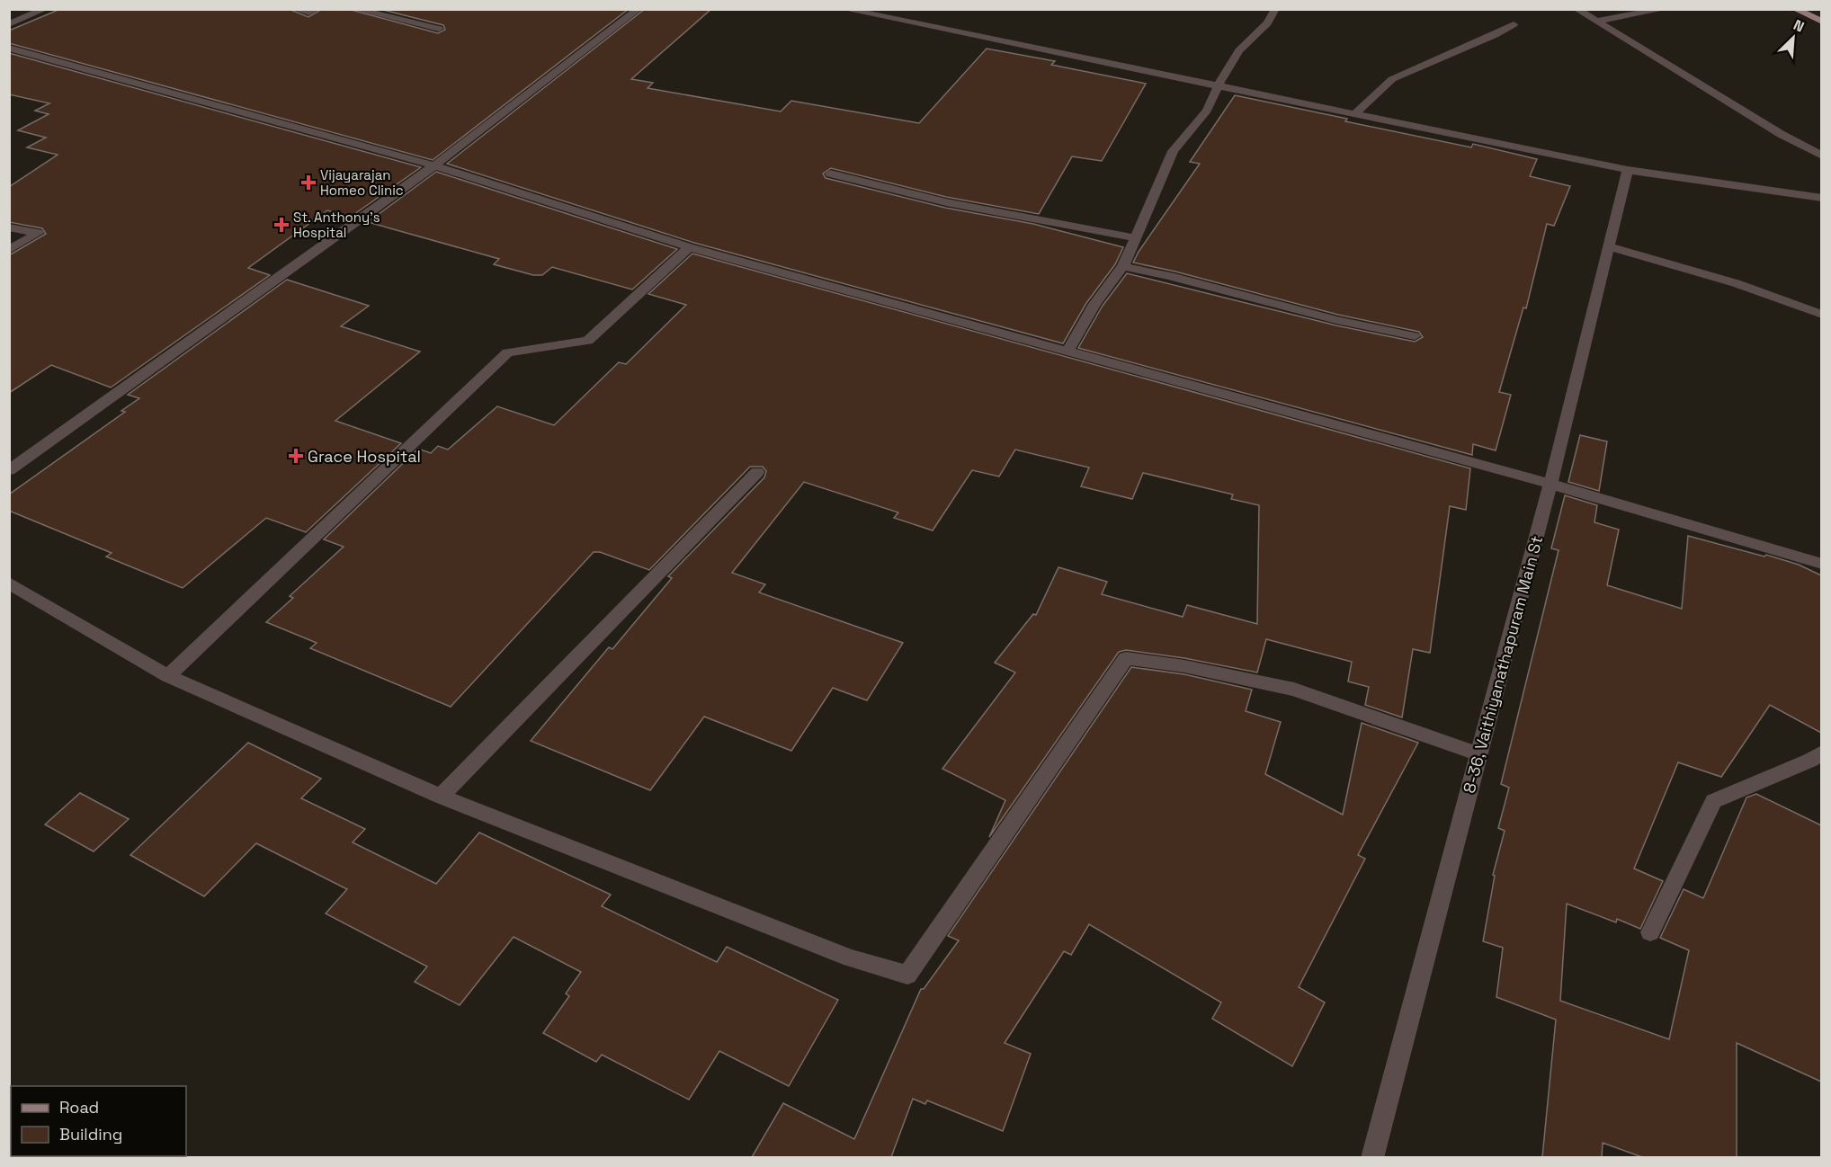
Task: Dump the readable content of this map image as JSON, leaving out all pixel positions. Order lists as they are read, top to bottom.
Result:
{
  "streets": {
    "street": ["8-36, Vaithiyanathapuram Main St"]
  },
  "places": {
    "health": ["Vijayarajan Homeo Clinic", "St. Anthony's Hospital", "Grace Hospital"]
  },
  "legend": ["Road", "Building"],
  "north": "top right"
}
